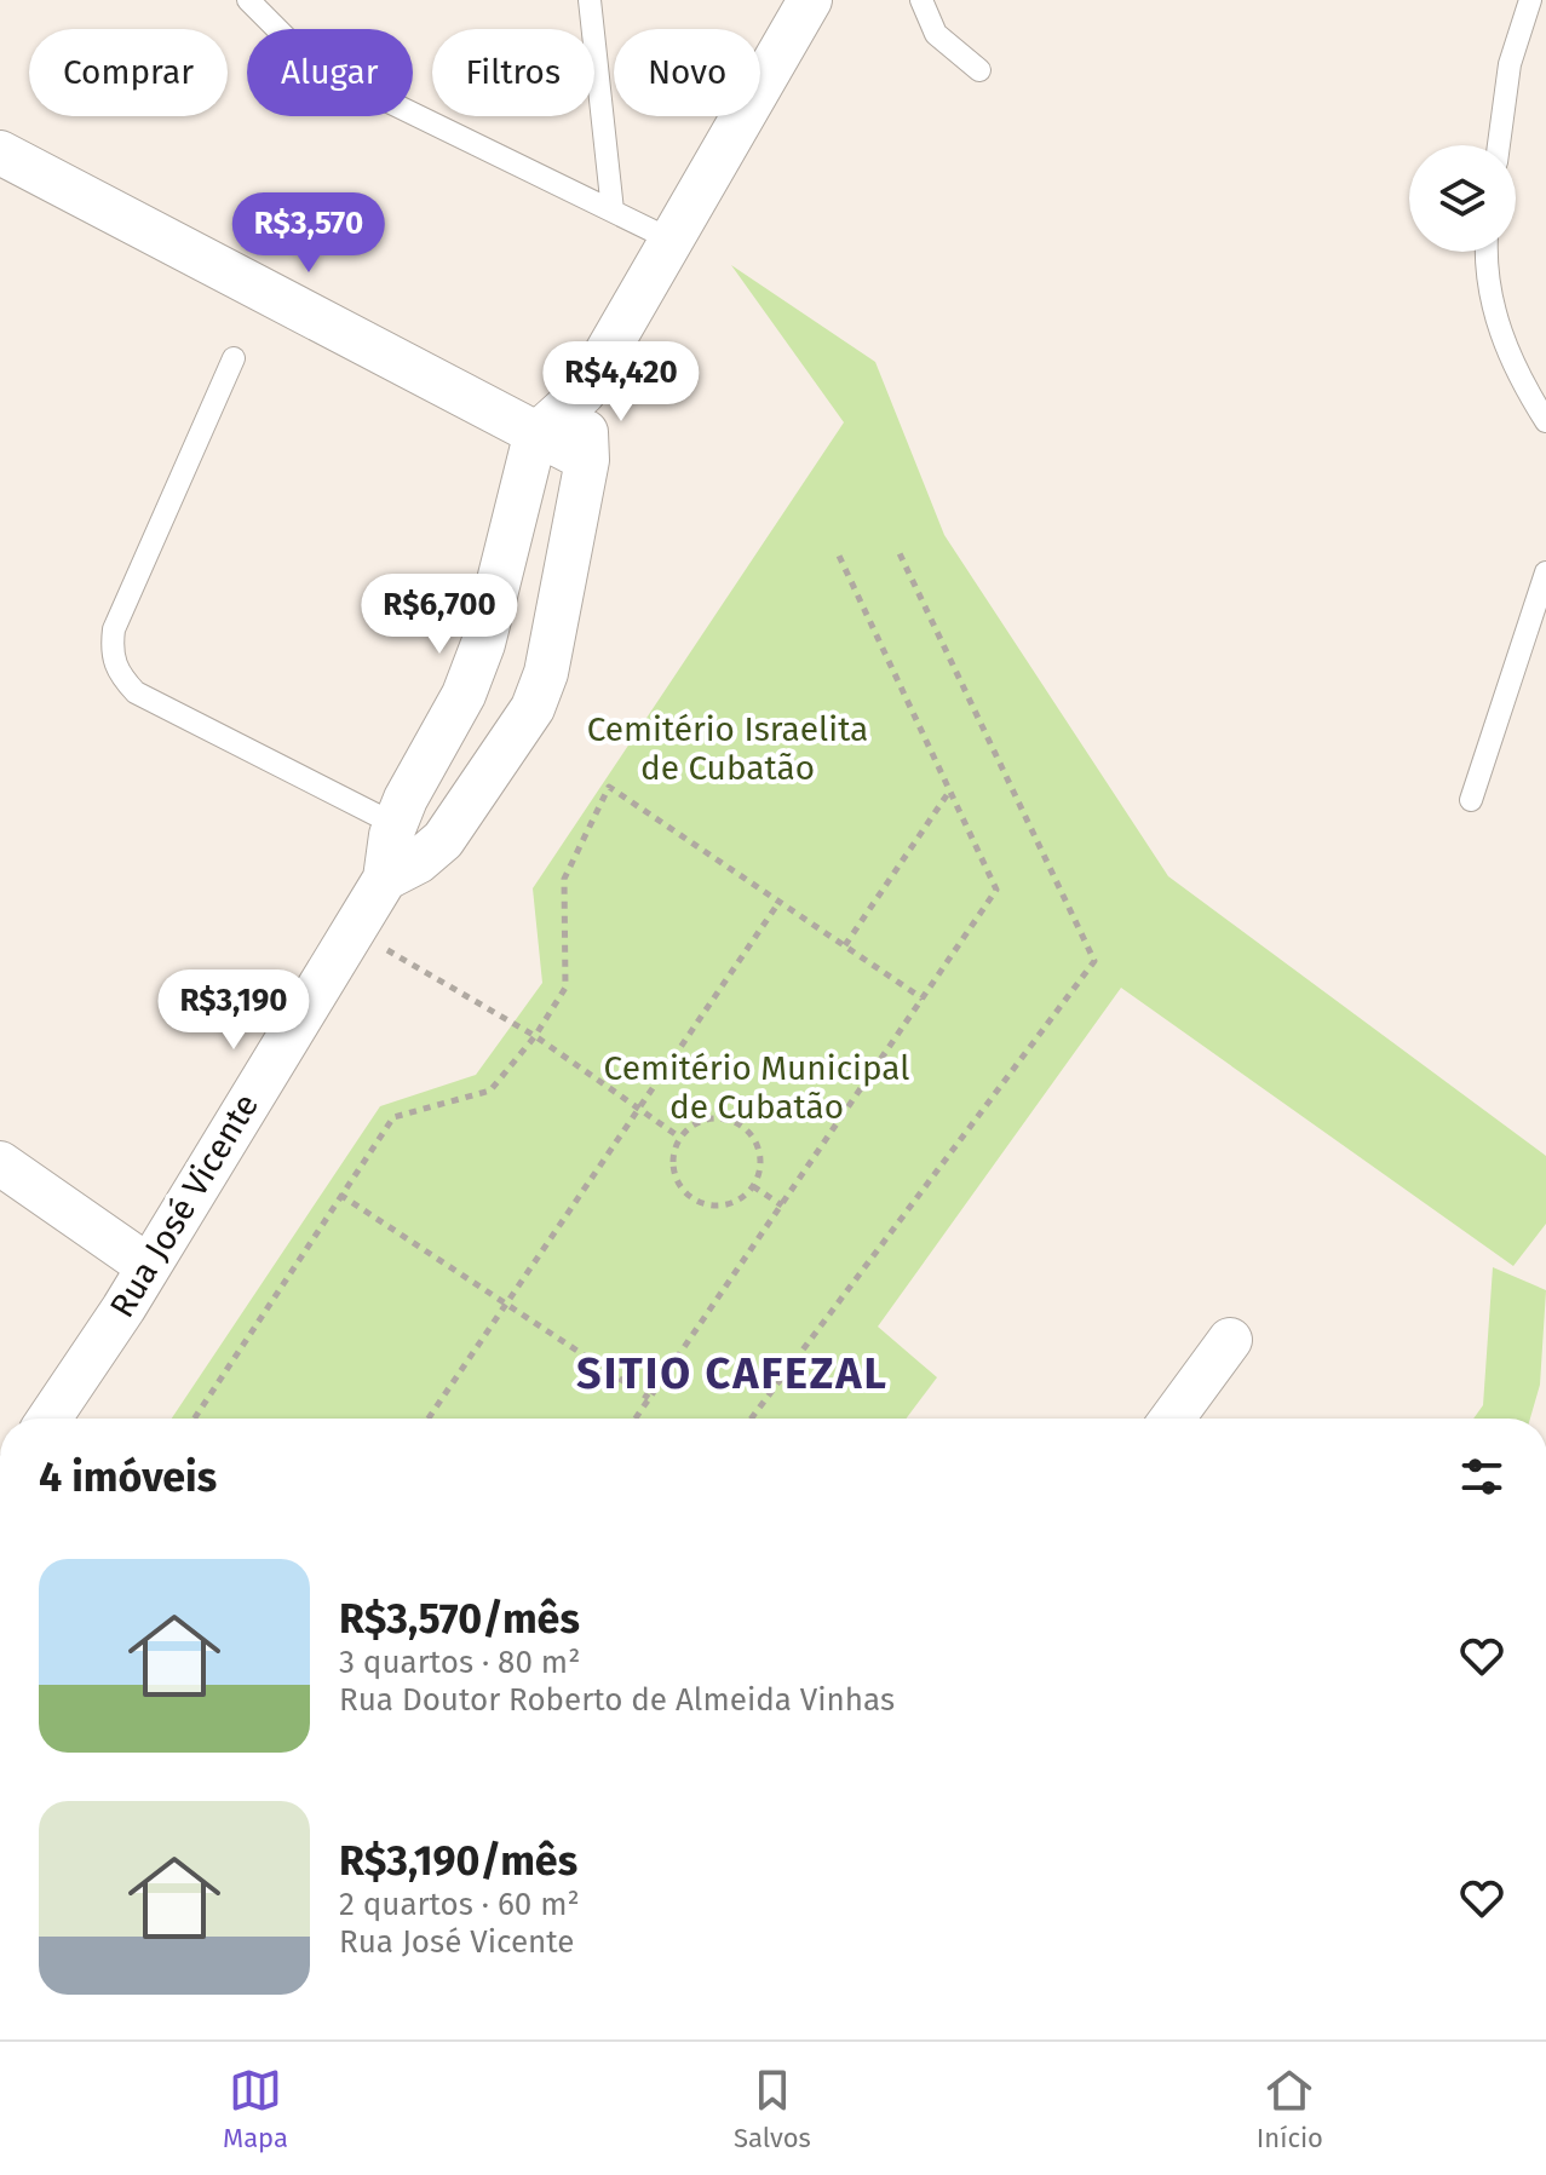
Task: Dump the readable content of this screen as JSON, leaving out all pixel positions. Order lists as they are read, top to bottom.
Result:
{
  "streets": {
    "street": ["Rua José Vicente"]
  },
  "districts": ["SITIO CAFEZAL"],
  "parks": ["Cemitério Israelita de Cubatão", "Cemitério Municipal de Cubatão"],
  "page": {
    "chip": [
      "Comprar",
      "Alugar",
      "Filtros",
      "Novo"
    ],
    "price": [
      "R$3,570",
      "R$4,420",
      "R$6,700",
      "R$3,190"
    ],
    "heading": "4 imóveis",
    "list": [
      {
        "name": "R$3,570/mês",
        "note": "3 quartos · 80 m² · Rua Doutor Roberto de Almeida Vinhas"
      },
      {
        "name": "R$3,190/mês",
        "note": "2 quartos · 60 m² · Rua José Vicente"
      }
    ],
    "tabs": ["Mapa", "Salvos", "Início"]
  }
}
